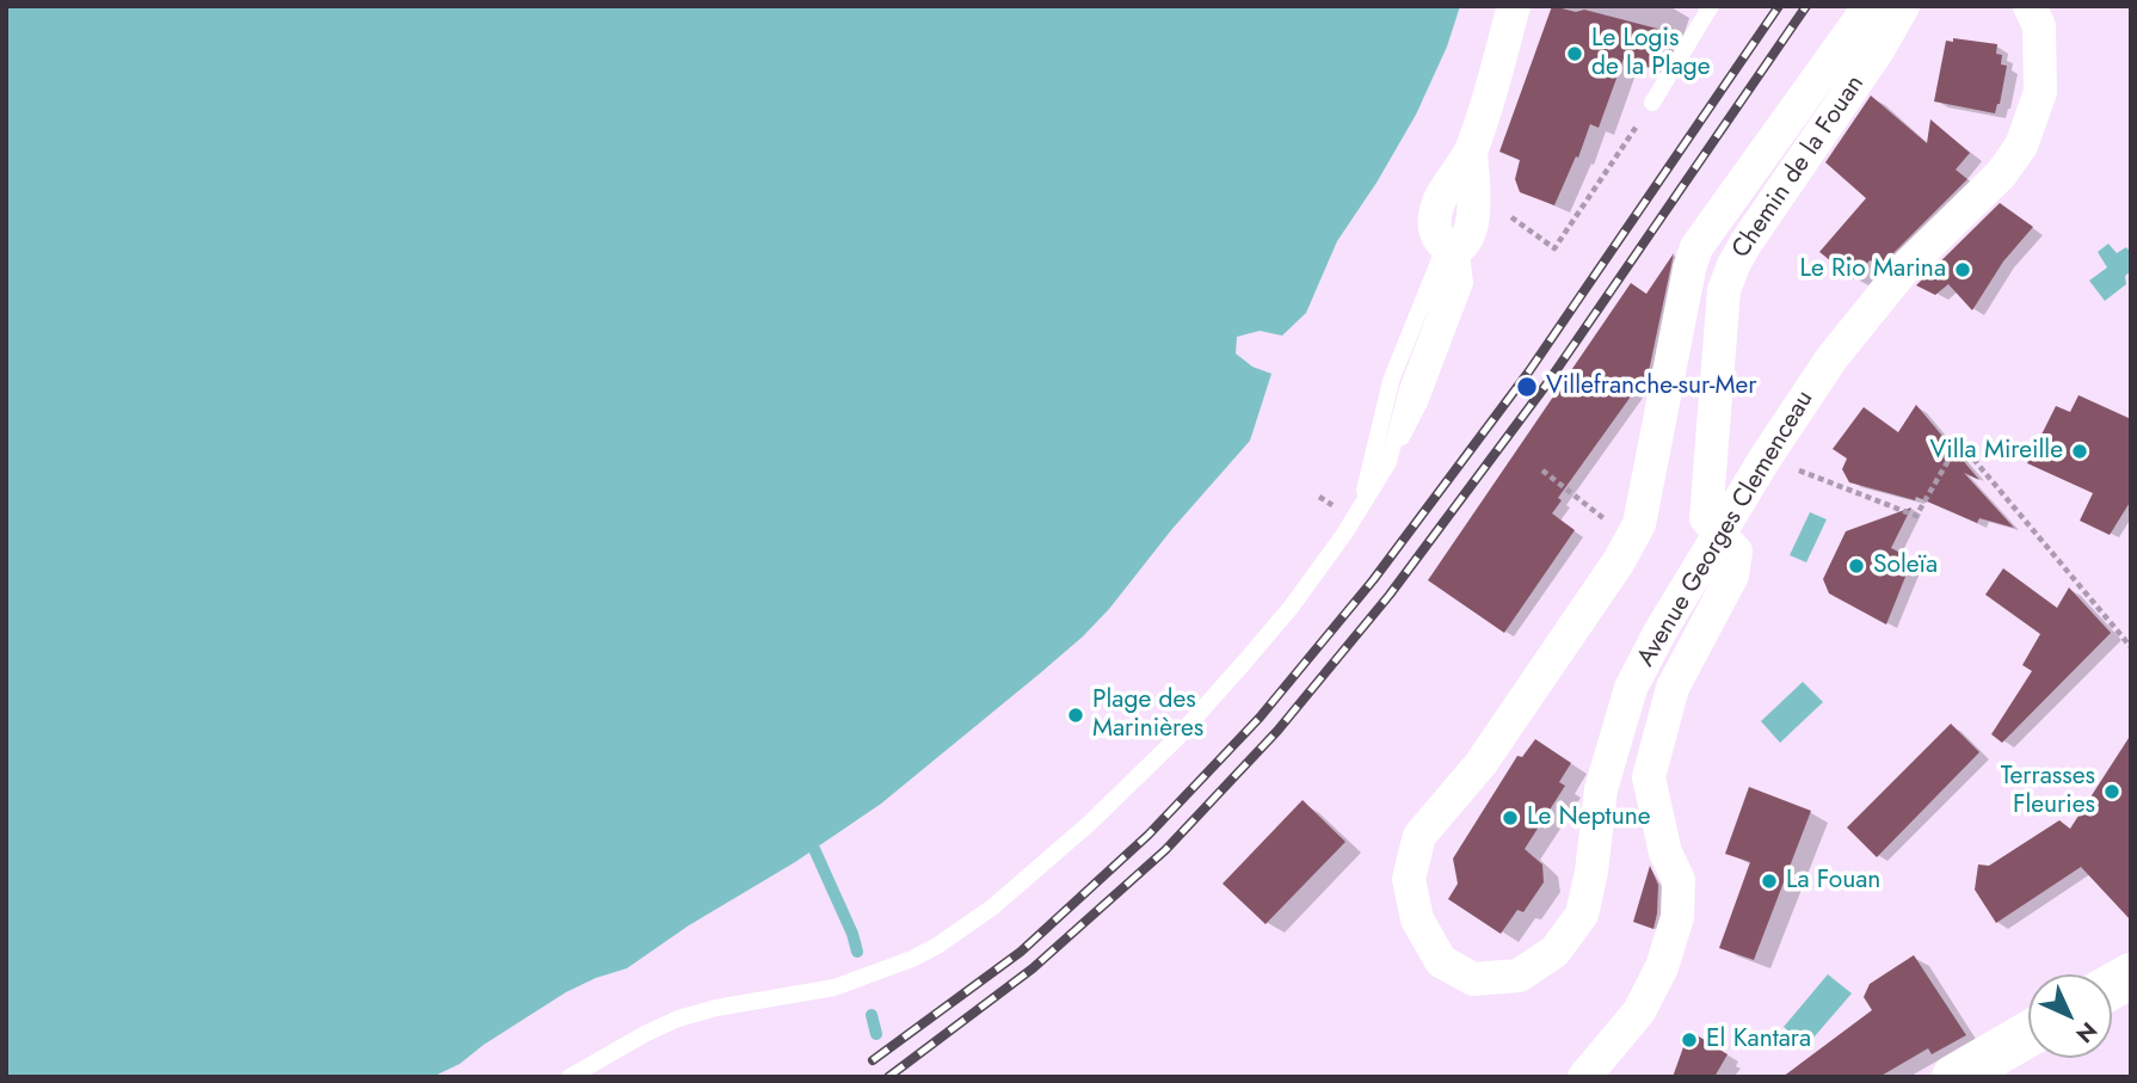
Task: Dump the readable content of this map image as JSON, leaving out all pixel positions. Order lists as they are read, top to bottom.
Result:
{
  "streets": {
    "street": ["Chemin de la Fouan", "Avenue Georges Clemenceau"]
  },
  "crossings": [
    ["Chemin de la Fouan", "Avenue Georges Clemenceau"]
  ],
  "places": [
    "Le Logis de la Plage",
    "Le Rio Marina",
    "Villefranche-sur-Mer",
    "Villa Mireille",
    "Soleïa",
    "Plage des Marinières",
    "Terrasses Fleuries",
    "Le Neptune",
    "La Fouan",
    "El Kantara"
  ],
  "north": "bottom right"
}
